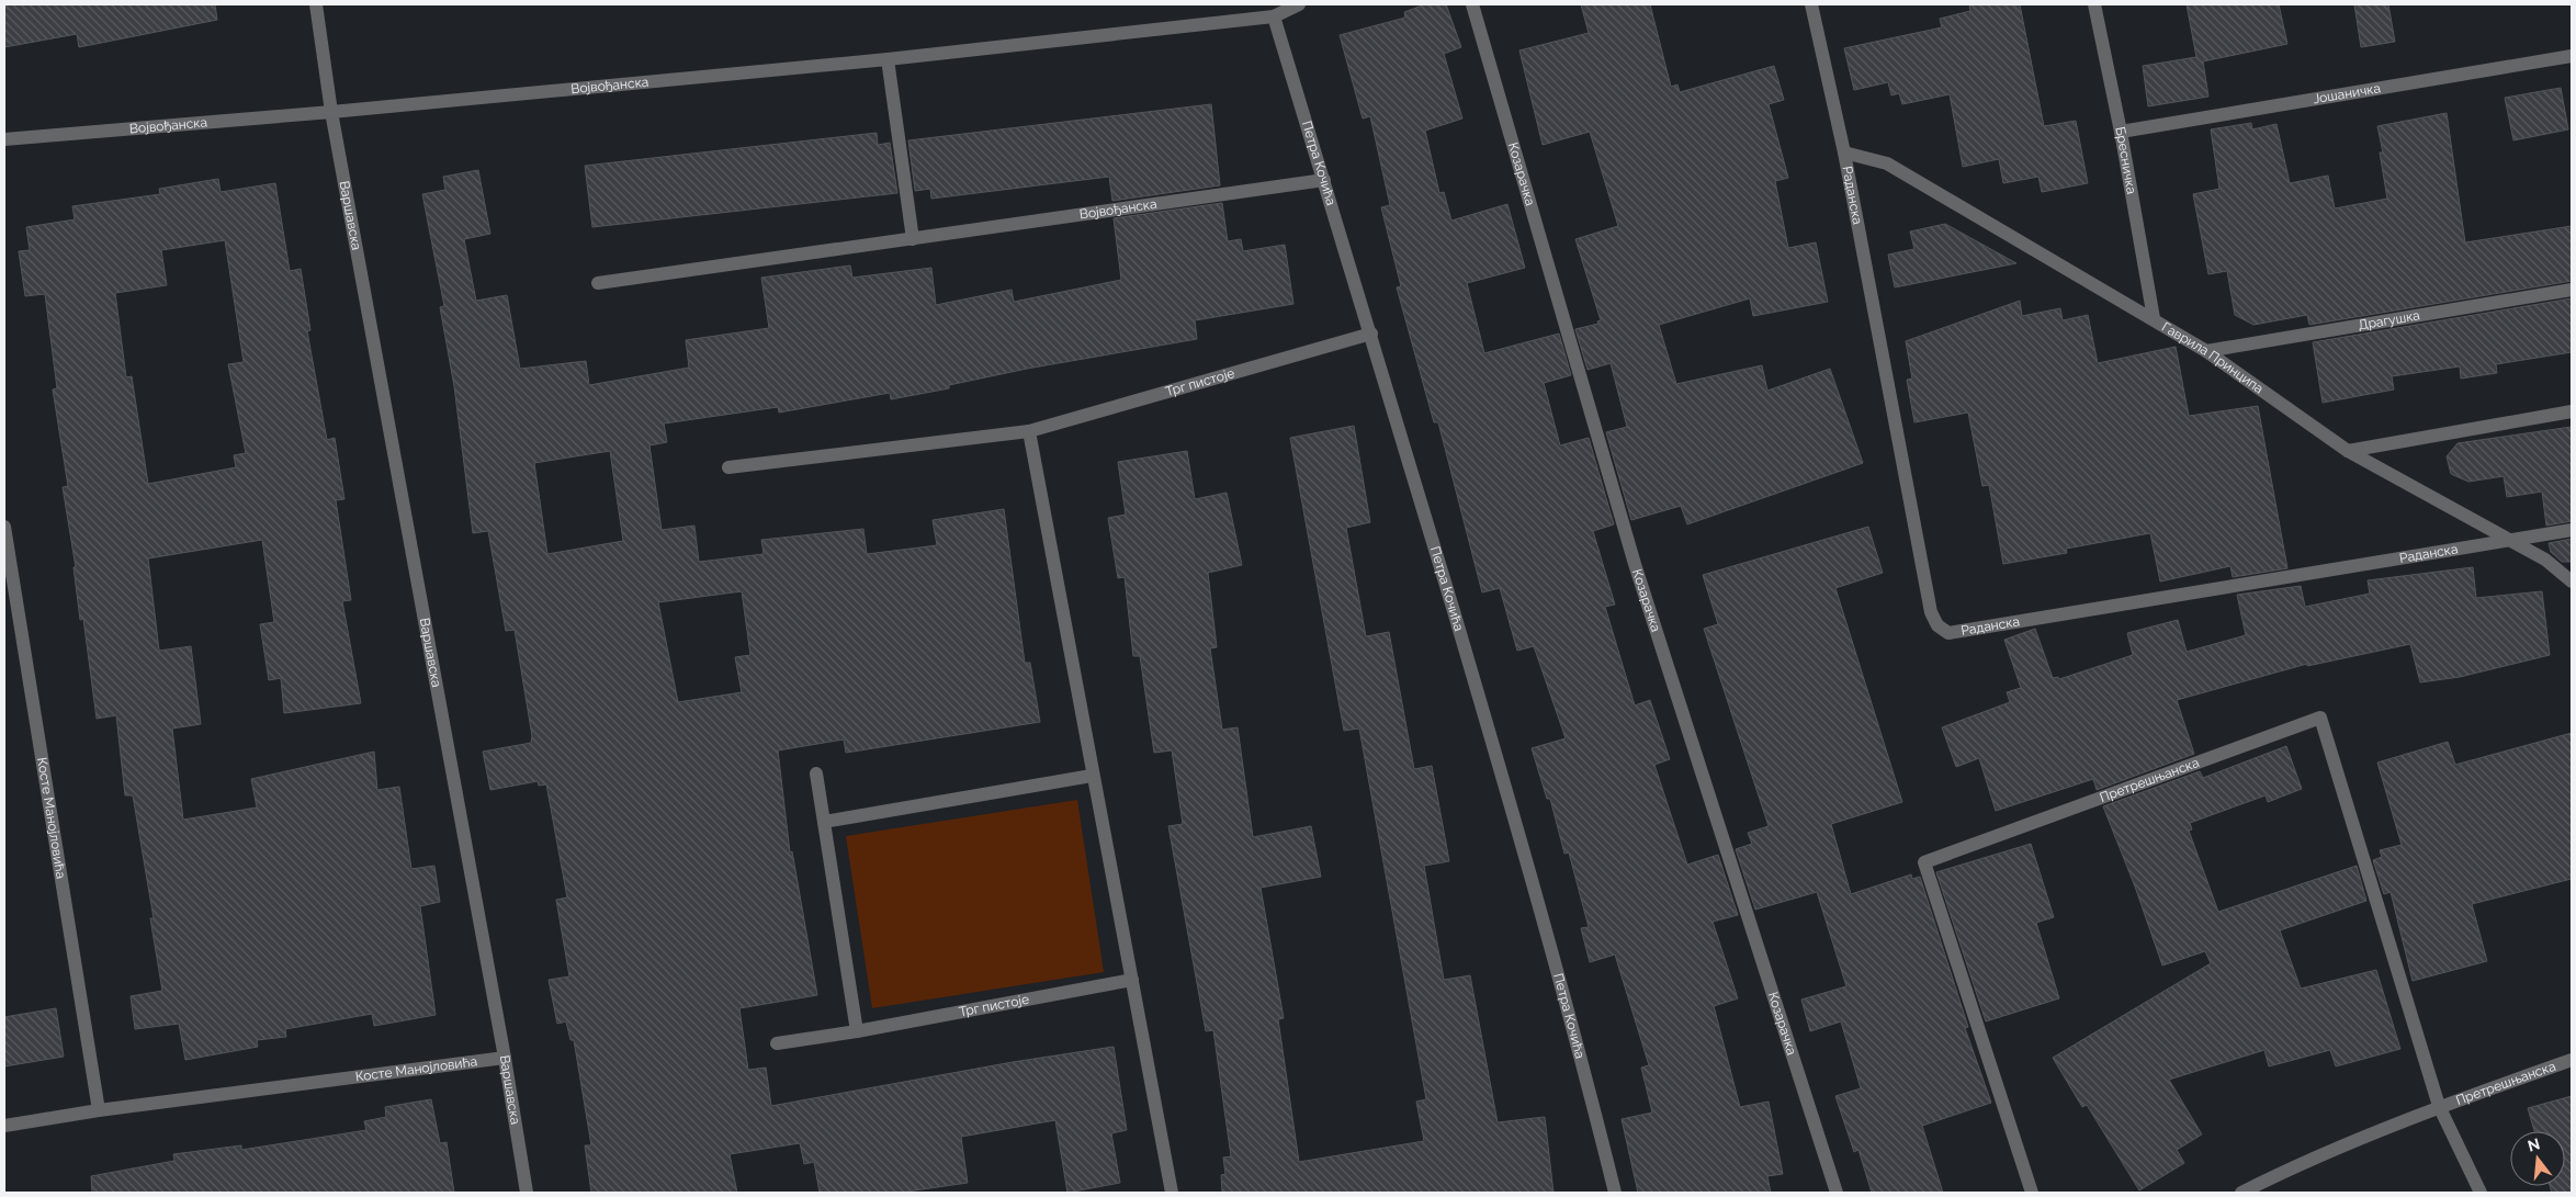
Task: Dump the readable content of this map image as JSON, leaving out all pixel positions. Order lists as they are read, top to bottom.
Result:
{
  "streets": {
    "street": [
      "Војвођанска",
      "Јошаничка",
      "Бресничка",
      "Петра Кочића",
      "Козарачка",
      "Раданска",
      "Варшавска",
      "Драгушка",
      "Гаврила Принципа",
      "Трг пистоје",
      "Претрешњанска",
      "Косте Манојловића"
    ]
  },
  "crossings": [
    ["Војвођанска", "Петра Кочића"],
    ["Војвођанска", "Варшавска"],
    ["Јошаничка", "Бресничка"],
    ["Бресничка", "Гаврила Принципа"],
    ["Петра Кочића", "Трг пистоје"],
    ["Раданска", "Гаврила Принципа"],
    ["Варшавска", "Косте Манојловића"],
    ["Драгушка", "Гаврила Принципа"]
  ],
  "north": "top"
}
